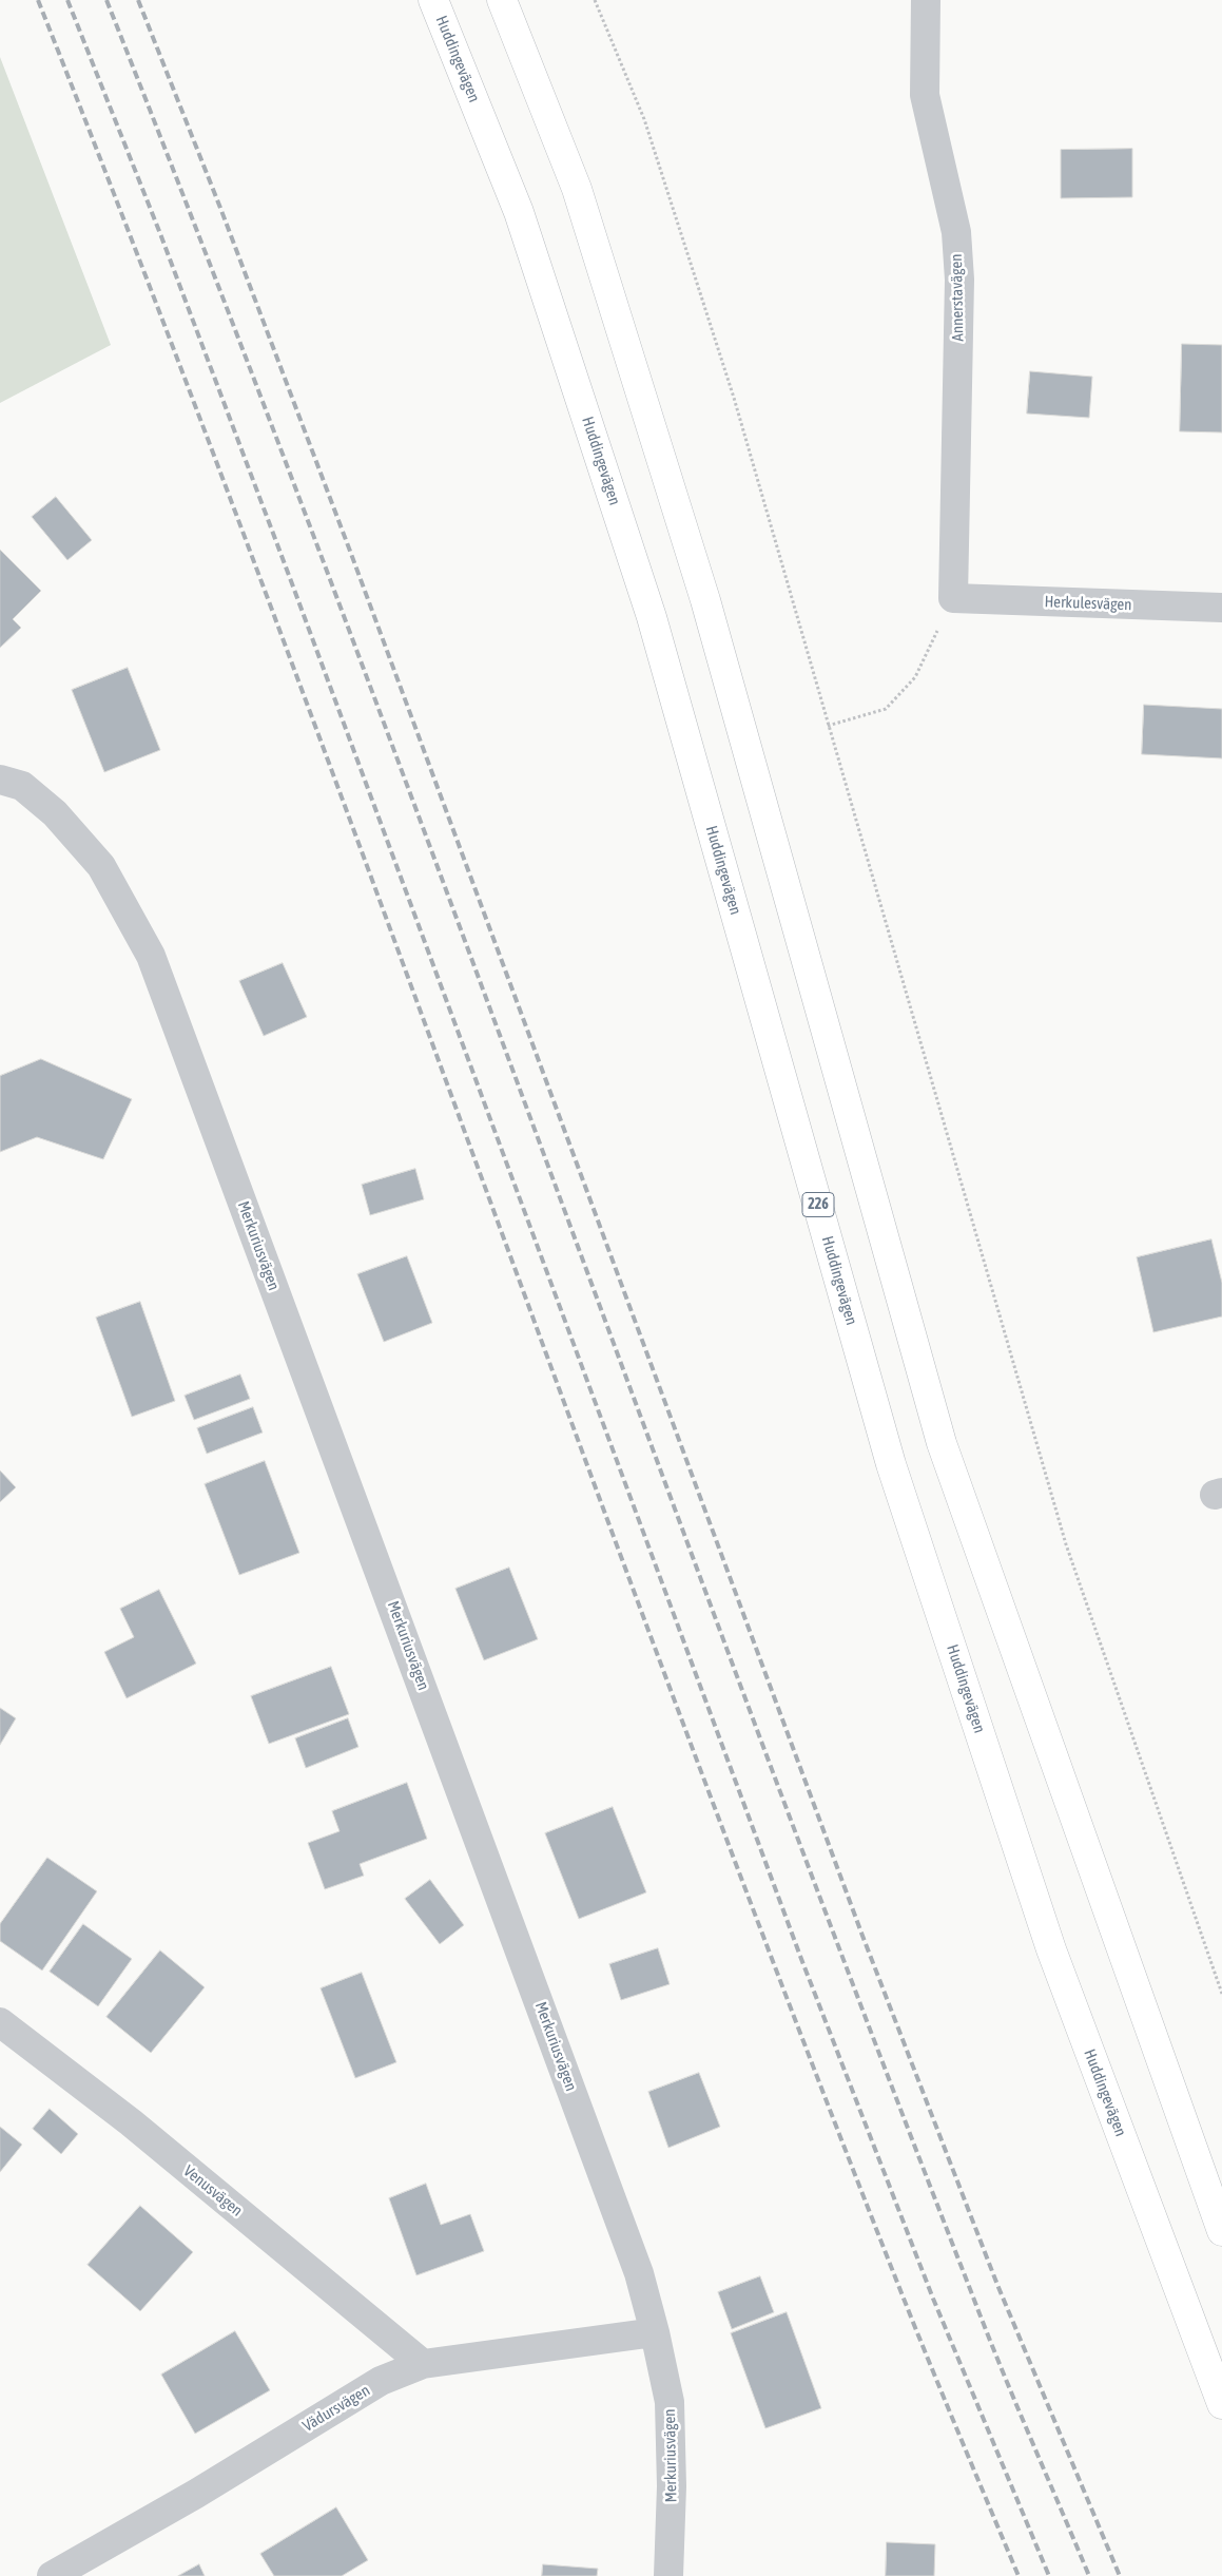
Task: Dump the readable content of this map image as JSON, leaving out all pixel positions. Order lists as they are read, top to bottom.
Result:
{
  "streets": {
    "main road": ["Huddingevägen", "226"],
    "street": [
      "Annerstavägen",
      "Herkulesvägen",
      "Merkuriusvägen",
      "Venusvägen",
      "Vädursvägen"
    ]
  },
  "crossings": [
    ["Annerstavägen", "Herkulesvägen"],
    ["Merkuriusvägen", "Vädursvägen"],
    ["Venusvägen", "Vädursvägen"]
  ]
}
